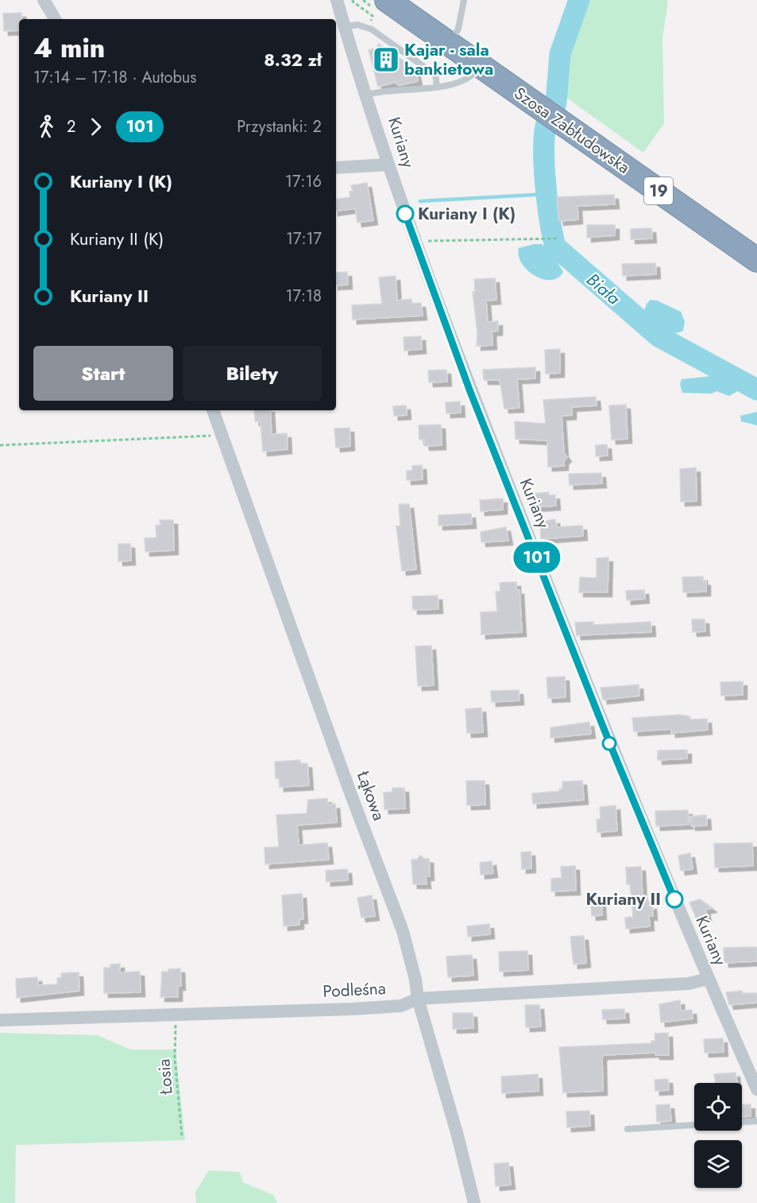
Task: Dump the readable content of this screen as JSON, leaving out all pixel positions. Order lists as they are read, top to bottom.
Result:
{
  "streets": {
    "highway": ["Szosa Zabłudowska", "19"],
    "street": ["Kuriany", "Łąkowa", "Podleśna"],
    "path": ["Łosia"]
  },
  "crossings": [
    ["Kuriany", "Podleśna"],
    ["Łąkowa", "Podleśna"],
    ["Podleśna", "Łosia"]
  ],
  "water": ["Biała"],
  "places": {
    "building": ["Kajar - sala bankietowa"],
    "other": ["Kuriany I (K)", "Kuriany II"]
  },
  "lines": ["bus line 101"],
  "page": {
    "on_map": "101",
    "heading": ["4 min", "17:14 – 17:18 · Autobus", "8.32 zł"],
    "legs": ["2", "101", "Przystanki: 2"],
    "list": [
      {
        "name": "Kuriany I (K)",
        "value": "17:16"
      },
      {
        "name": "Kuriany II (K)",
        "value": "17:17"
      },
      {
        "name": "Kuriany II",
        "value": "17:18"
      }
    ],
    "buttons": ["Start", "Bilety"]
  }
}
